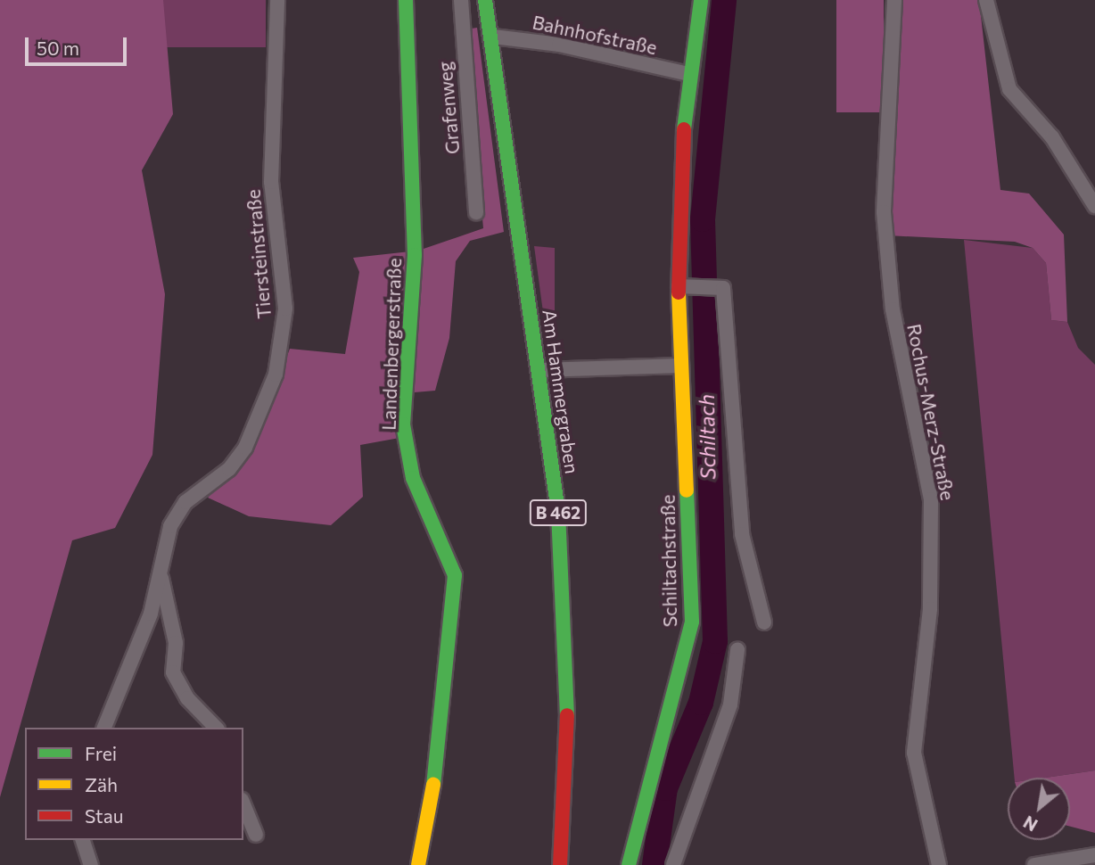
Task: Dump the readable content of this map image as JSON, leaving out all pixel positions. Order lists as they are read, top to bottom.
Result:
{
  "streets": {
    "street": [
      "Bahnhofstraße",
      "Grafenweg",
      "Tiersteinstraße",
      "Landenbergerstraße",
      "Am Hammergraben",
      "Rochus-Merz-Straße",
      "B 462",
      "Schiltachstraße"
    ]
  },
  "crossings": [
    ["Bahnhofstraße", "Am Hammergraben"],
    ["Bahnhofstraße", "B 462"],
    ["Bahnhofstraße", "Schiltachstraße"],
    ["Am Hammergraben", "B 462"]
  ],
  "water": ["Schiltach"],
  "legend": ["Frei", "Zäh", "Stau"],
  "scale_bar": "50 m",
  "north": "bottom left"
}
